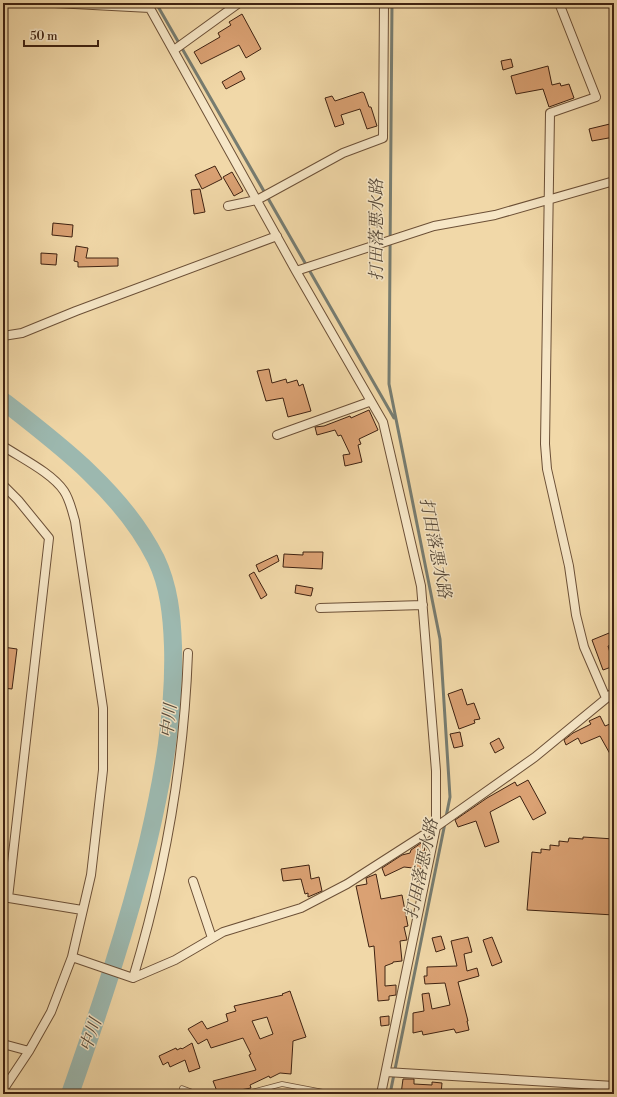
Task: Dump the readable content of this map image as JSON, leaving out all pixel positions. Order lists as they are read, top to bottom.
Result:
{
  "water": ["打田落悪水路", "中川"],
  "scale_bar": "50 m"
}
